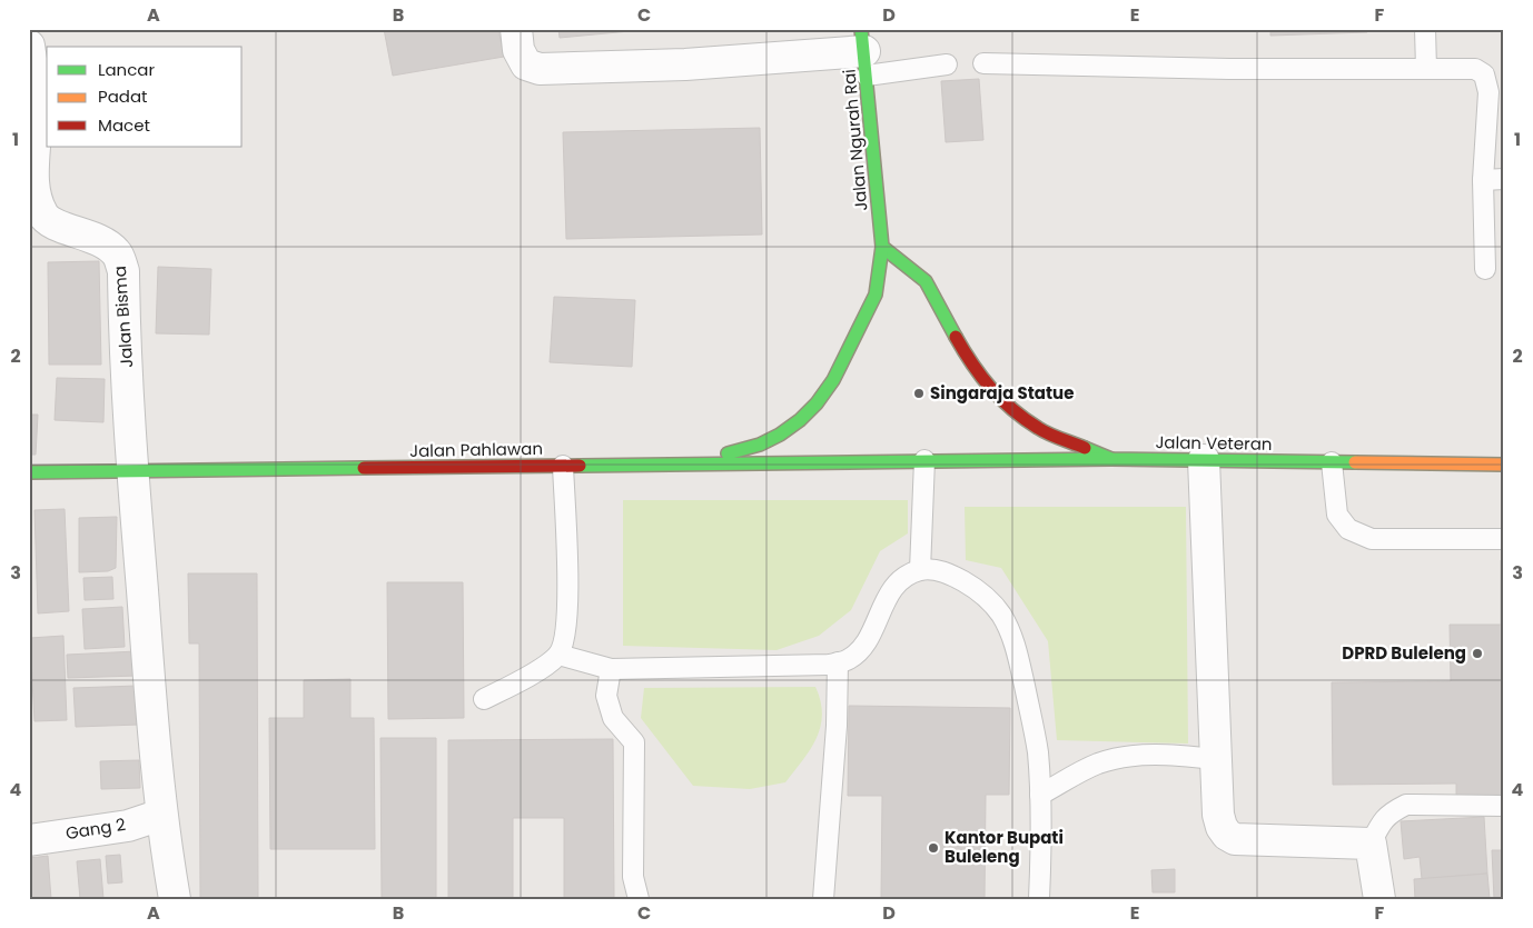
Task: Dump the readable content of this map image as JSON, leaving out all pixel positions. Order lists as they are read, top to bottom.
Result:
{
  "streets": {
    "main road": ["Jalan Ngurah Rai", "Jalan Veteran", "Jalan Pahlawan"],
    "street": ["Jalan Bisma", "Gang 2"]
  },
  "crossings": [
    ["Jalan Ngurah Rai", "Jalan Pahlawan"],
    ["Jalan Bisma", "Jalan Pahlawan"],
    ["Jalan Bisma", "Gang 2"],
    ["Jalan Veteran", "Jalan Pahlawan"]
  ],
  "places": ["Singaraja Statue", "DPRD Buleleng", "Kantor Bupati Buleleng"],
  "legend": ["Lancar", "Padat", "Macet"],
  "grid": {
    "columns": [
      "A",
      "B",
      "C",
      "D",
      "E",
      "F"
    ],
    "rows": [
      "1",
      "2",
      "3",
      "4"
    ]
  }
}
